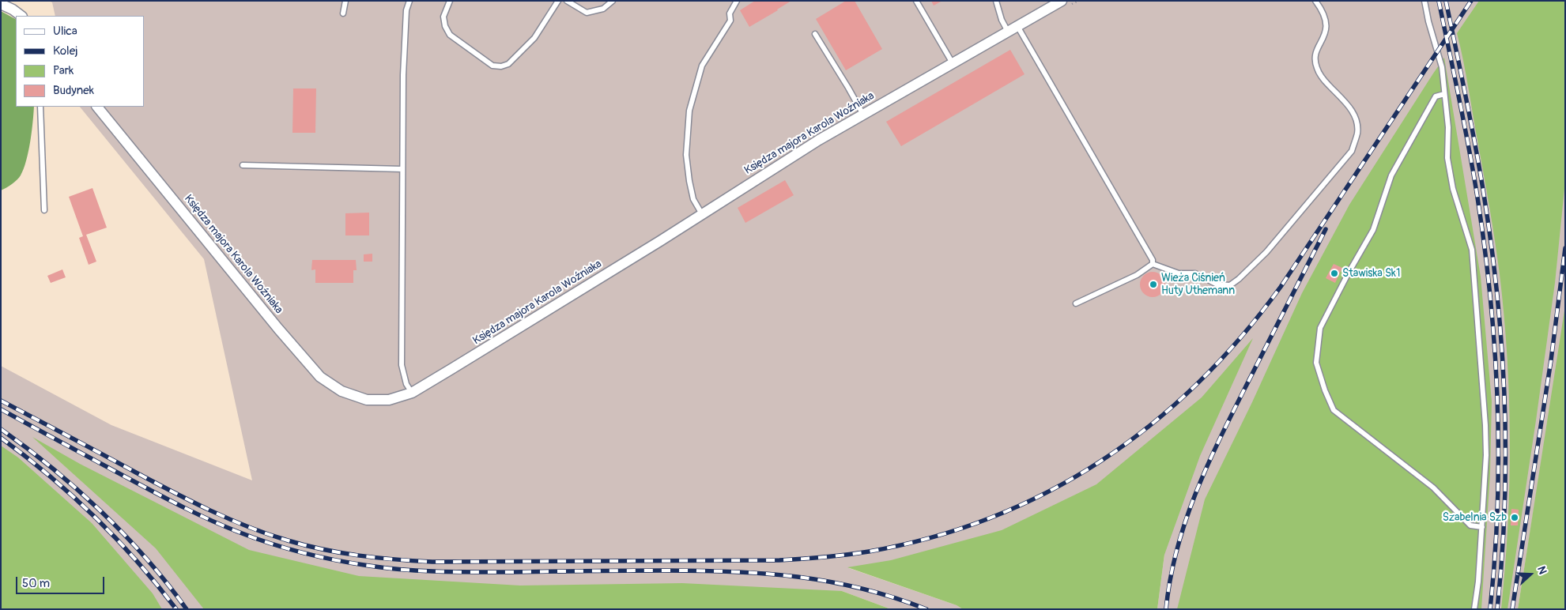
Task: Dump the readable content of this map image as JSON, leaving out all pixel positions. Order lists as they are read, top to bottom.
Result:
{
  "streets": {
    "street": ["Księdza majora Karola Woźniaka"]
  },
  "places": ["Stawiska Sk1", "Wieża Ciśnień Huty Uthemann", "Szabelnia Szb"],
  "legend": [
    "Ulica",
    "Kolej",
    "Park",
    "Budynek"
  ],
  "scale_bar": "50 m",
  "north": "right"
}
